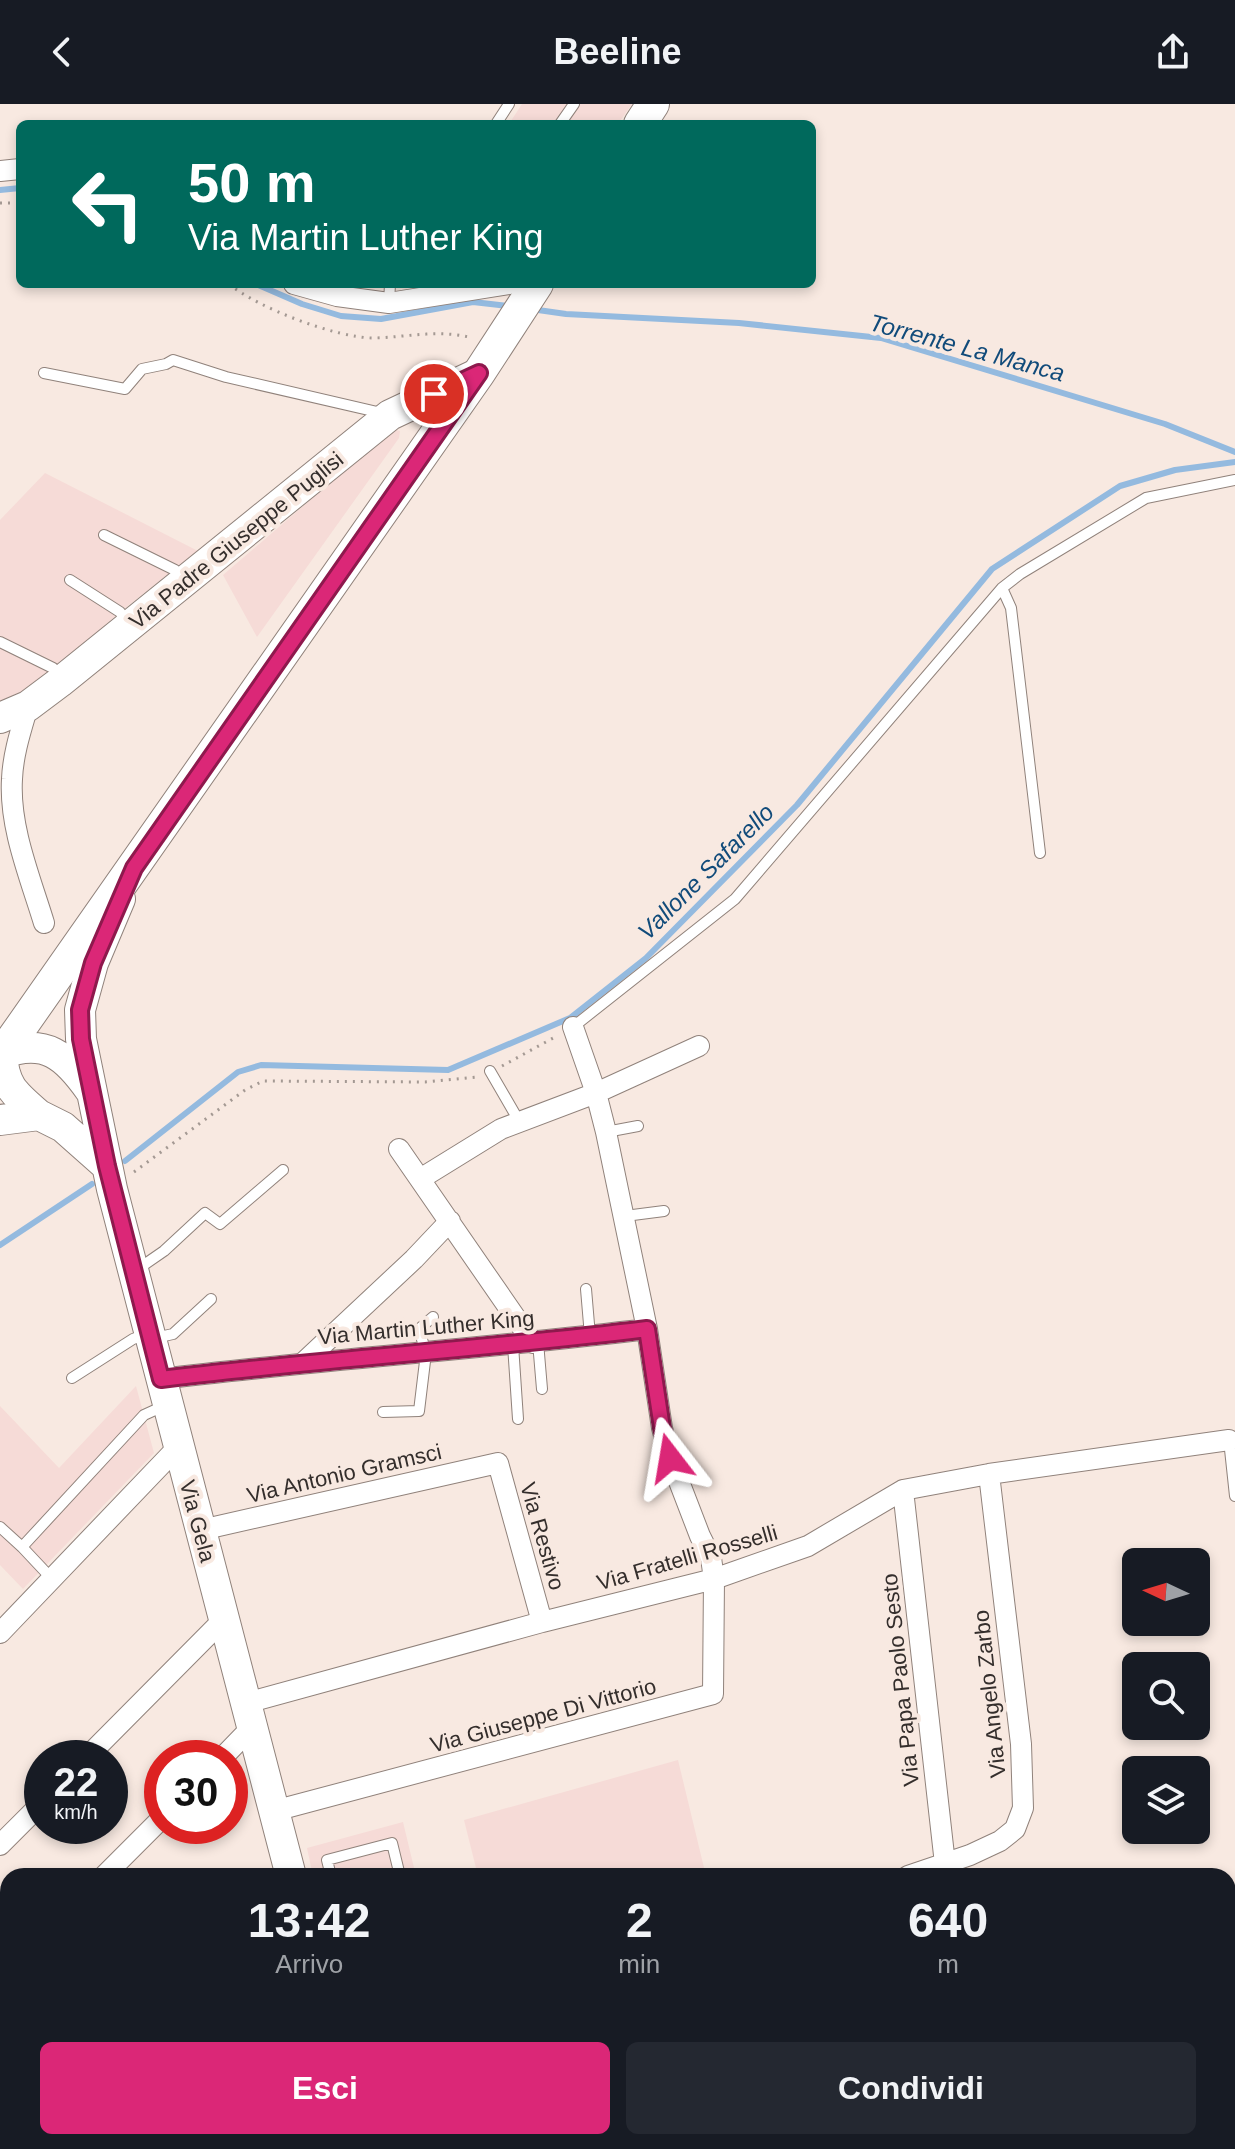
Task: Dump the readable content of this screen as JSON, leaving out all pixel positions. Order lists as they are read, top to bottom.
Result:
{
  "streets": {
    "main road": ["Via Padre Giuseppe Puglisi", "Via Gela"],
    "street": [
      "Via Martin Luther King",
      "Via Antonio Gramsci",
      "Via Restivo",
      "Via Fratelli Rosselli",
      "Via Papa Paolo Sesto",
      "Via Angelo Zarbo",
      "Via Giuseppe Di Vittorio"
    ]
  },
  "crossings": [
    ["Via Martin Luther King", "Via Gela"],
    ["Via Antonio Gramsci", "Via Gela"],
    ["Via Antonio Gramsci", "Via Restivo"],
    ["Via Gela", "Via Fratelli Rosselli"],
    ["Via Gela", "Via Giuseppe Di Vittorio"],
    ["Via Restivo", "Via Fratelli Rosselli"],
    ["Via Fratelli Rosselli", "Via Papa Paolo Sesto"],
    ["Via Fratelli Rosselli", "Via Angelo Zarbo"],
    ["Via Fratelli Rosselli", "Via Giuseppe Di Vittorio"],
    ["Via Papa Paolo Sesto", "Via Angelo Zarbo"]
  ],
  "water": ["Torrente La Manca", "Vallone Safarello"],
  "north": "left",
  "page": {
    "header": "Beeline",
    "turn": ["50 m", "Via Martin Luther King"],
    "speed": "22 km/h",
    "limit": "30",
    "eta": [
      "13:42",
      "Arrivo",
      "2",
      "min",
      "640",
      "m"
    ],
    "buttons": ["Esci", "Condividi"]
  }
}
